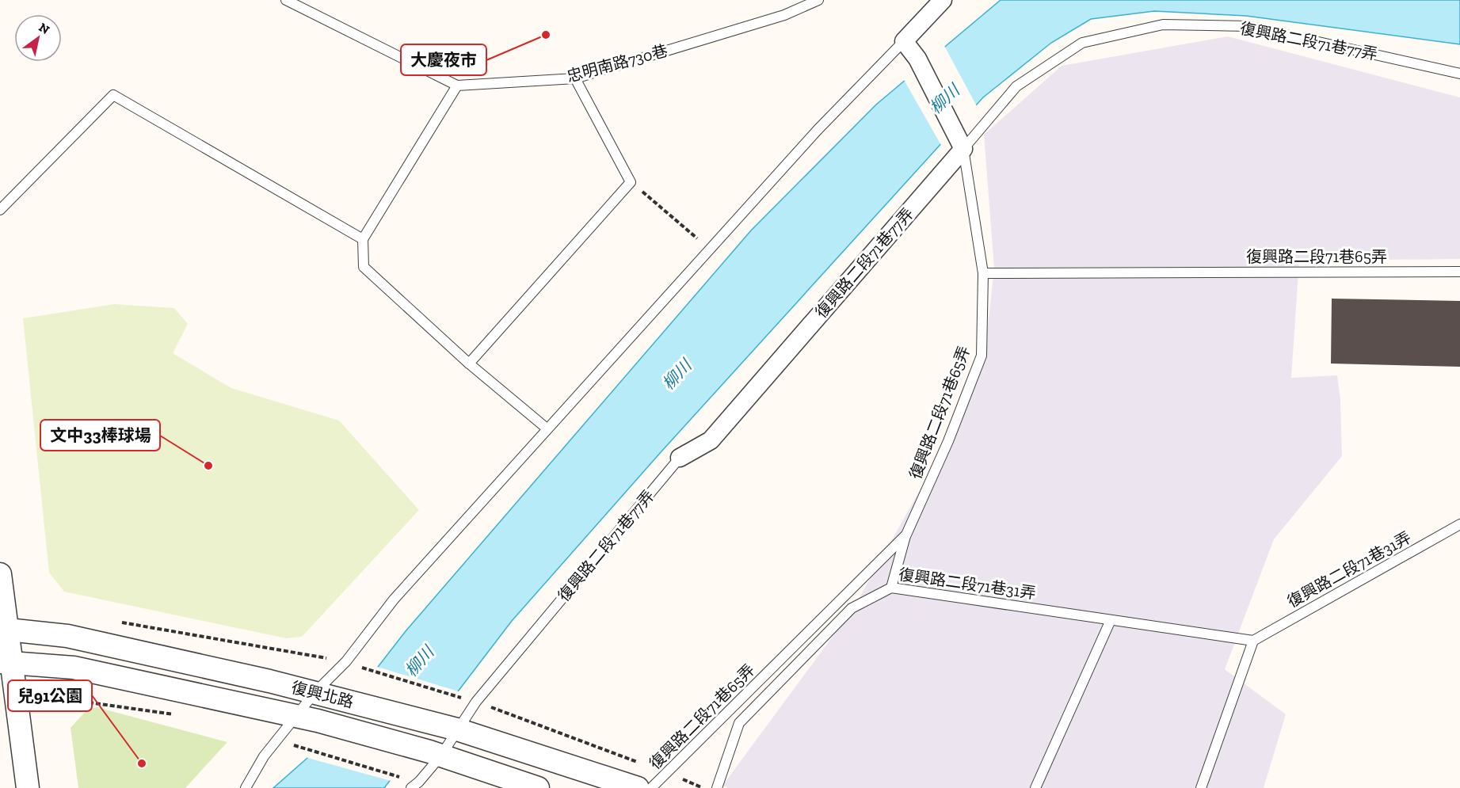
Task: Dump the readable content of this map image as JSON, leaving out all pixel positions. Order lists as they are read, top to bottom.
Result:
{
  "streets": {
    "street": ["復興路二段71巷77弄", "復興北路"],
    "lane": ["忠明南路730巷", "復興路二段71巷65弄", "復興路二段71巷31弄"]
  },
  "crossings": [
    ["復興路二段71巷77弄", "復興北路"]
  ],
  "water": ["柳川"],
  "places": ["大慶夜市", "文中33棒球場", "兒91公園"],
  "north": "top right"
}
